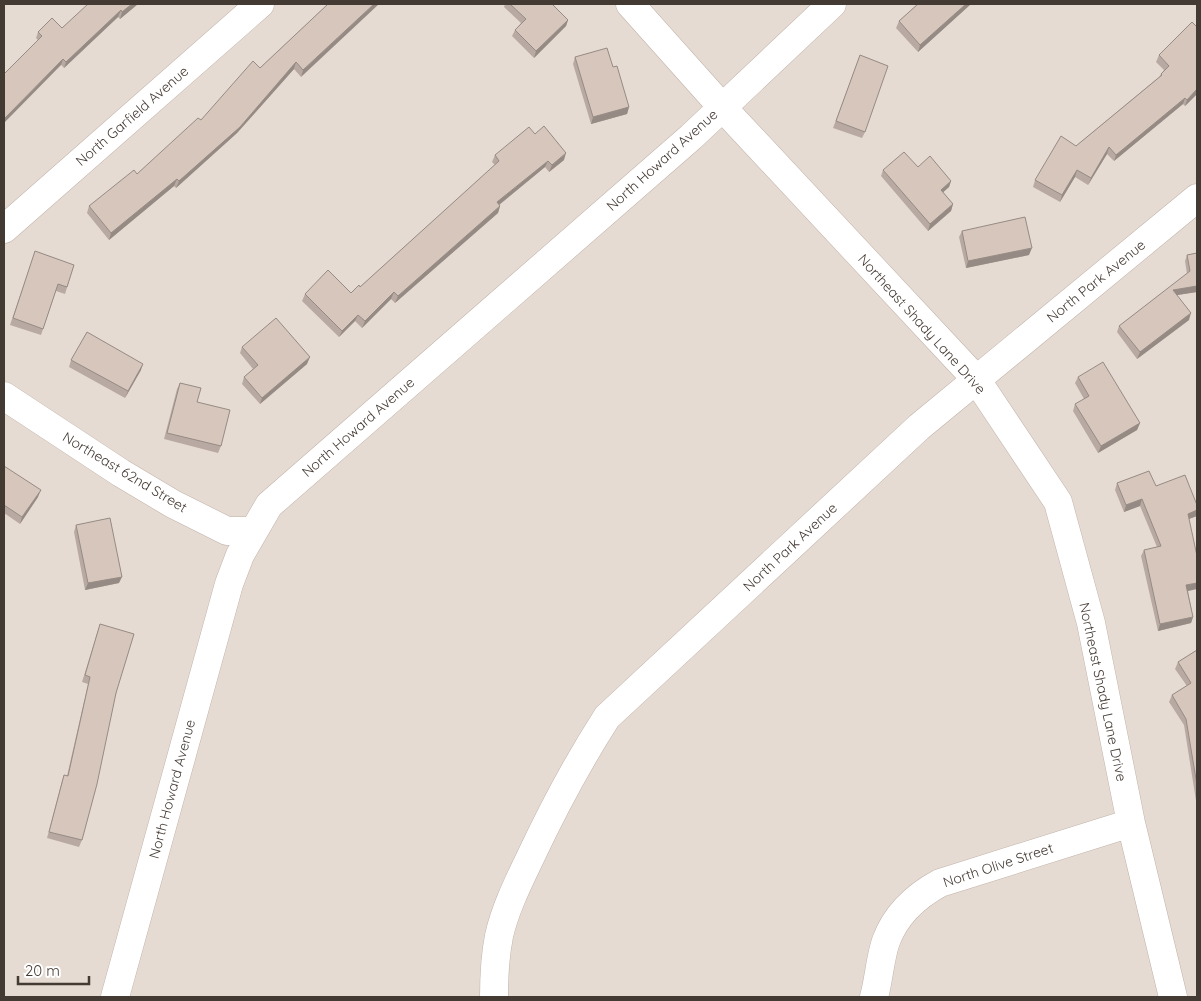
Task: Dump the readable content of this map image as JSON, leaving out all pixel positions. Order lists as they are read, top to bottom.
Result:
{
  "streets": {
    "street": [
      "North Garfield Avenue",
      "North Howard Avenue",
      "North Park Avenue",
      "Northeast Shady Lane Drive",
      "Northeast 62nd Street",
      "North Olive Street"
    ]
  },
  "crossings": [
    ["North Howard Avenue", "Northeast Shady Lane Drive"],
    ["North Howard Avenue", "Northeast 62nd Street"],
    ["North Park Avenue", "Northeast Shady Lane Drive"],
    ["Northeast Shady Lane Drive", "North Olive Street"]
  ],
  "scale_bar": "20 m"
}
